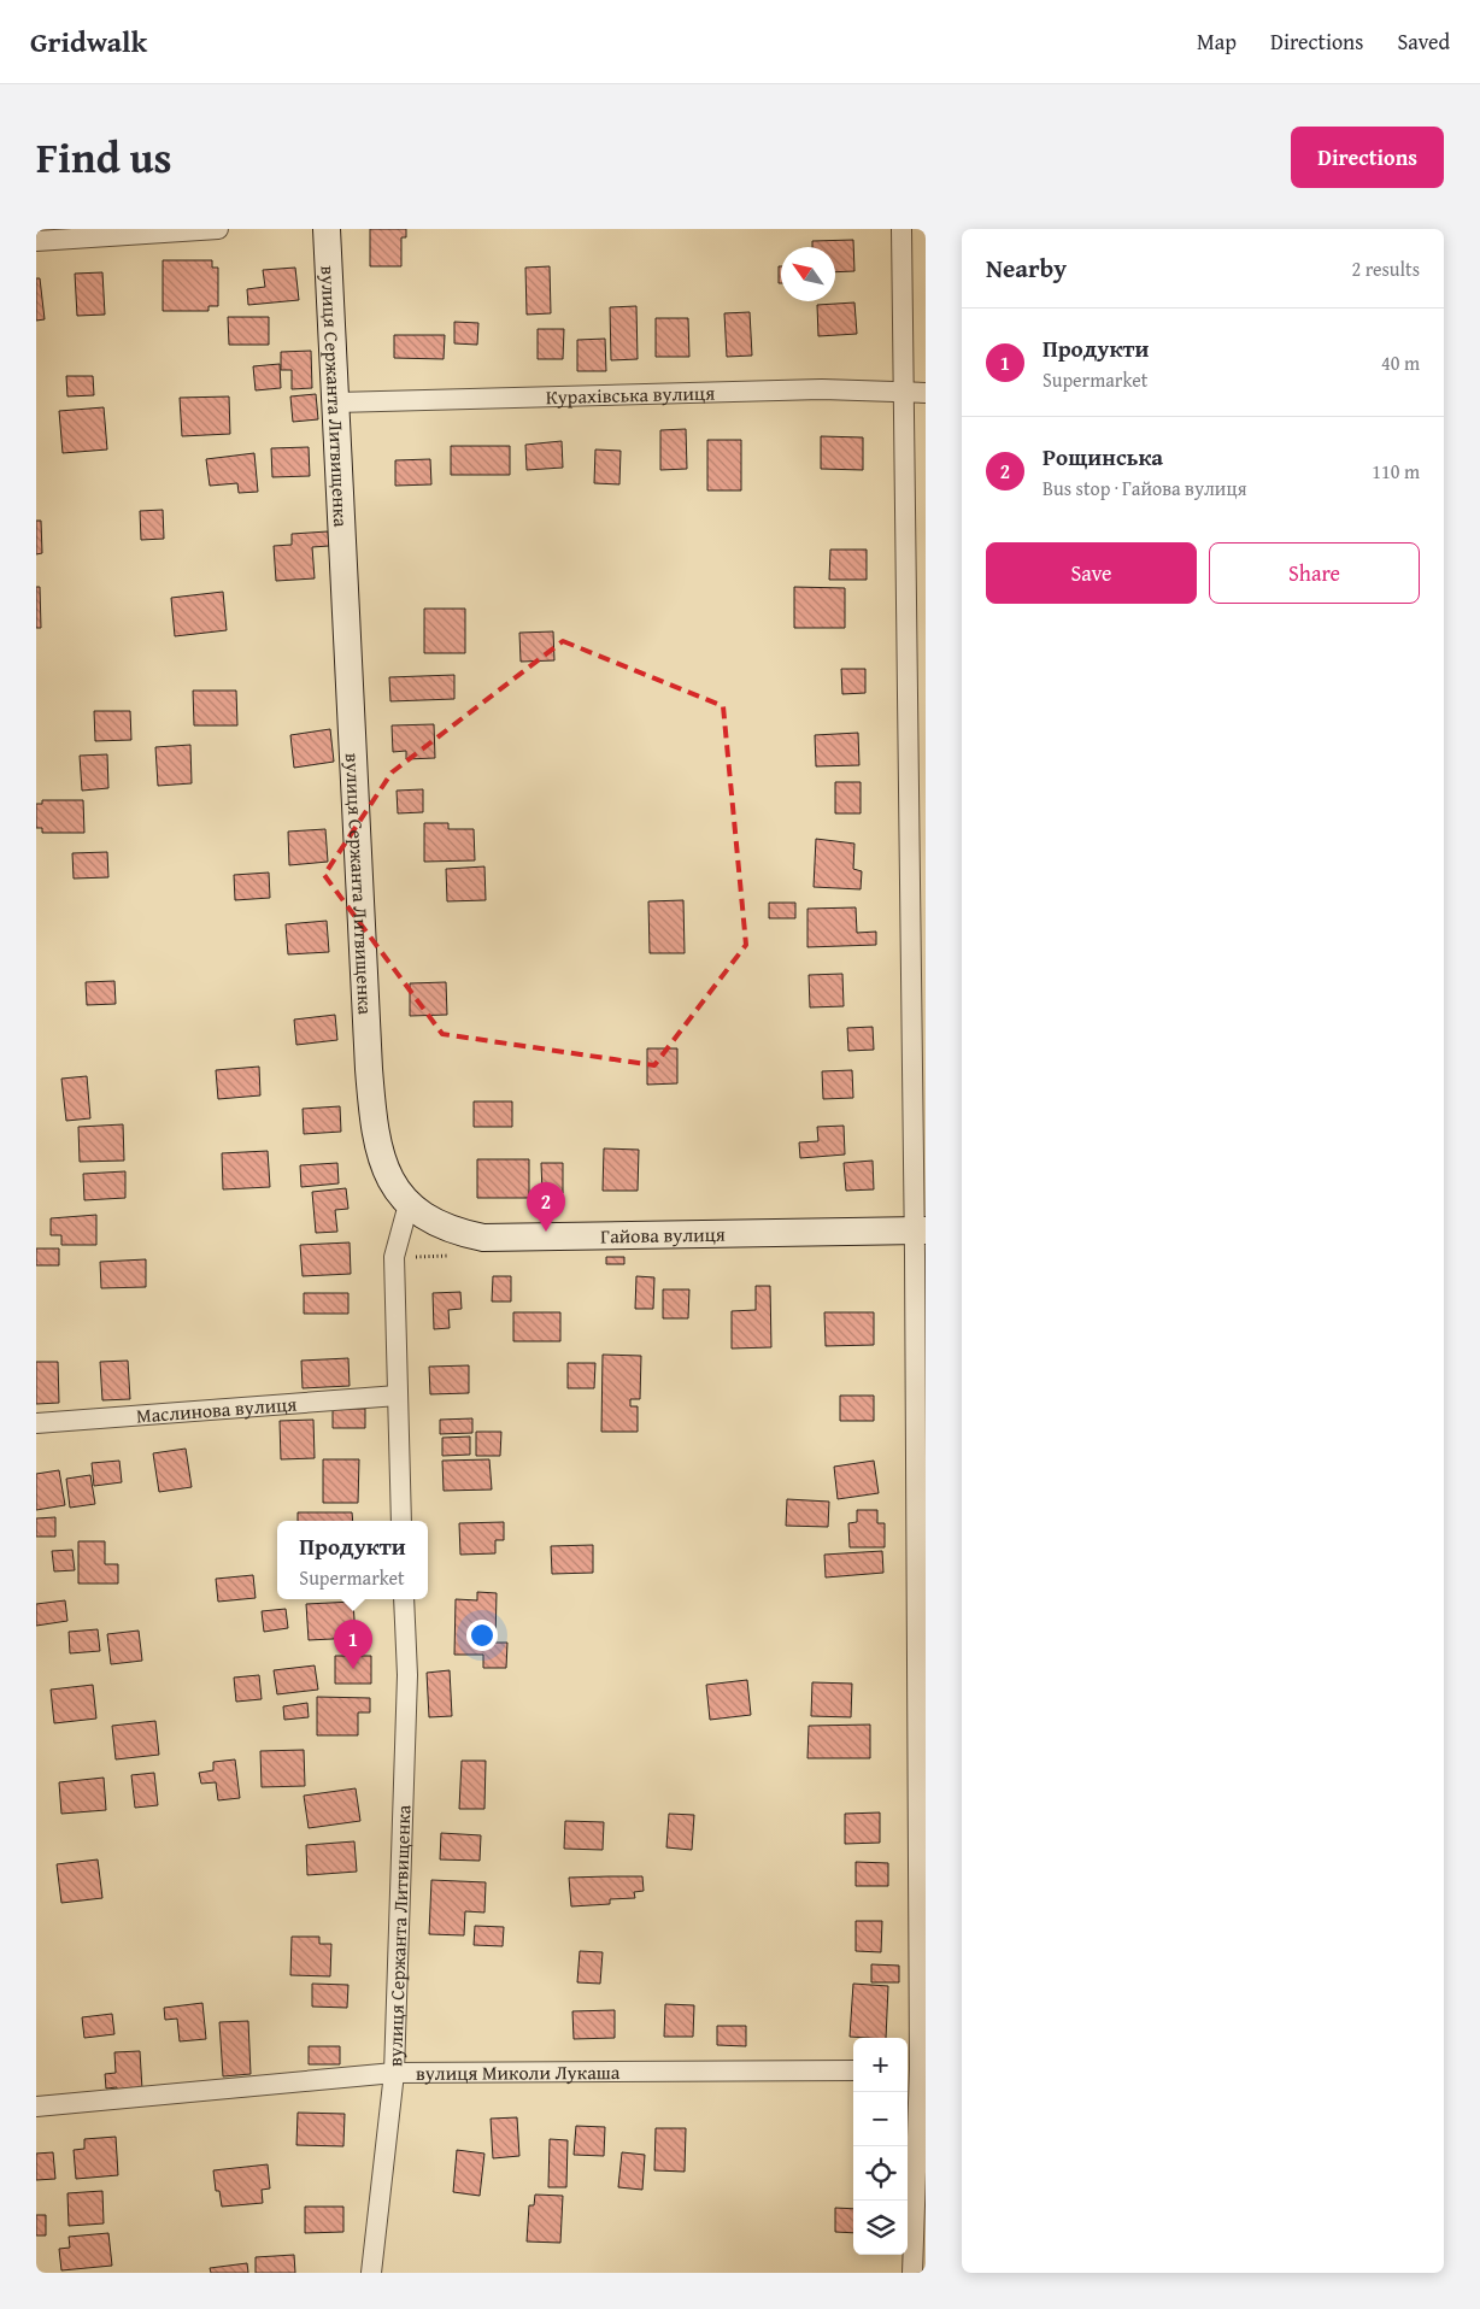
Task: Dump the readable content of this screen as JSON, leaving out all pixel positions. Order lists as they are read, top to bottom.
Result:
{
  "streets": {
    "main road": ["вулиця Сержанта Литвищенка", "Гайова вулиця"],
    "street": ["Курахівська вулиця", "Маслинова вулиця", "вулиця Миколи Лукаша"]
  },
  "crossings": [
    ["вулиця Сержанта Литвищенка", "Курахівська вулиця"],
    ["вулиця Сержанта Литвищенка", "Гайова вулиця"],
    ["вулиця Сержанта Литвищенка", "вулиця Миколи Лукаша"]
  ],
  "north": "top left",
  "page": {
    "header": "Gridwalk",
    "nav": ["Map", "Directions", "Saved"],
    "title": "Find us",
    "buttons": [
      "Directions",
      ["Save", "Share"]
    ],
    "heading": ["Nearby", "2 results"],
    "list": [
      {
        "mark": "1",
        "name": "Продукти",
        "note": "Supermarket",
        "value": "40 m"
      },
      {
        "mark": "2",
        "name": "Рощинська",
        "note": "Bus stop · Гайова вулиця",
        "value": "110 m"
      }
    ],
    "pins": ["2", "1"],
    "popup": ["Продукти", "Supermarket"],
    "map_buttons": ["+", "−"]
  }
}
